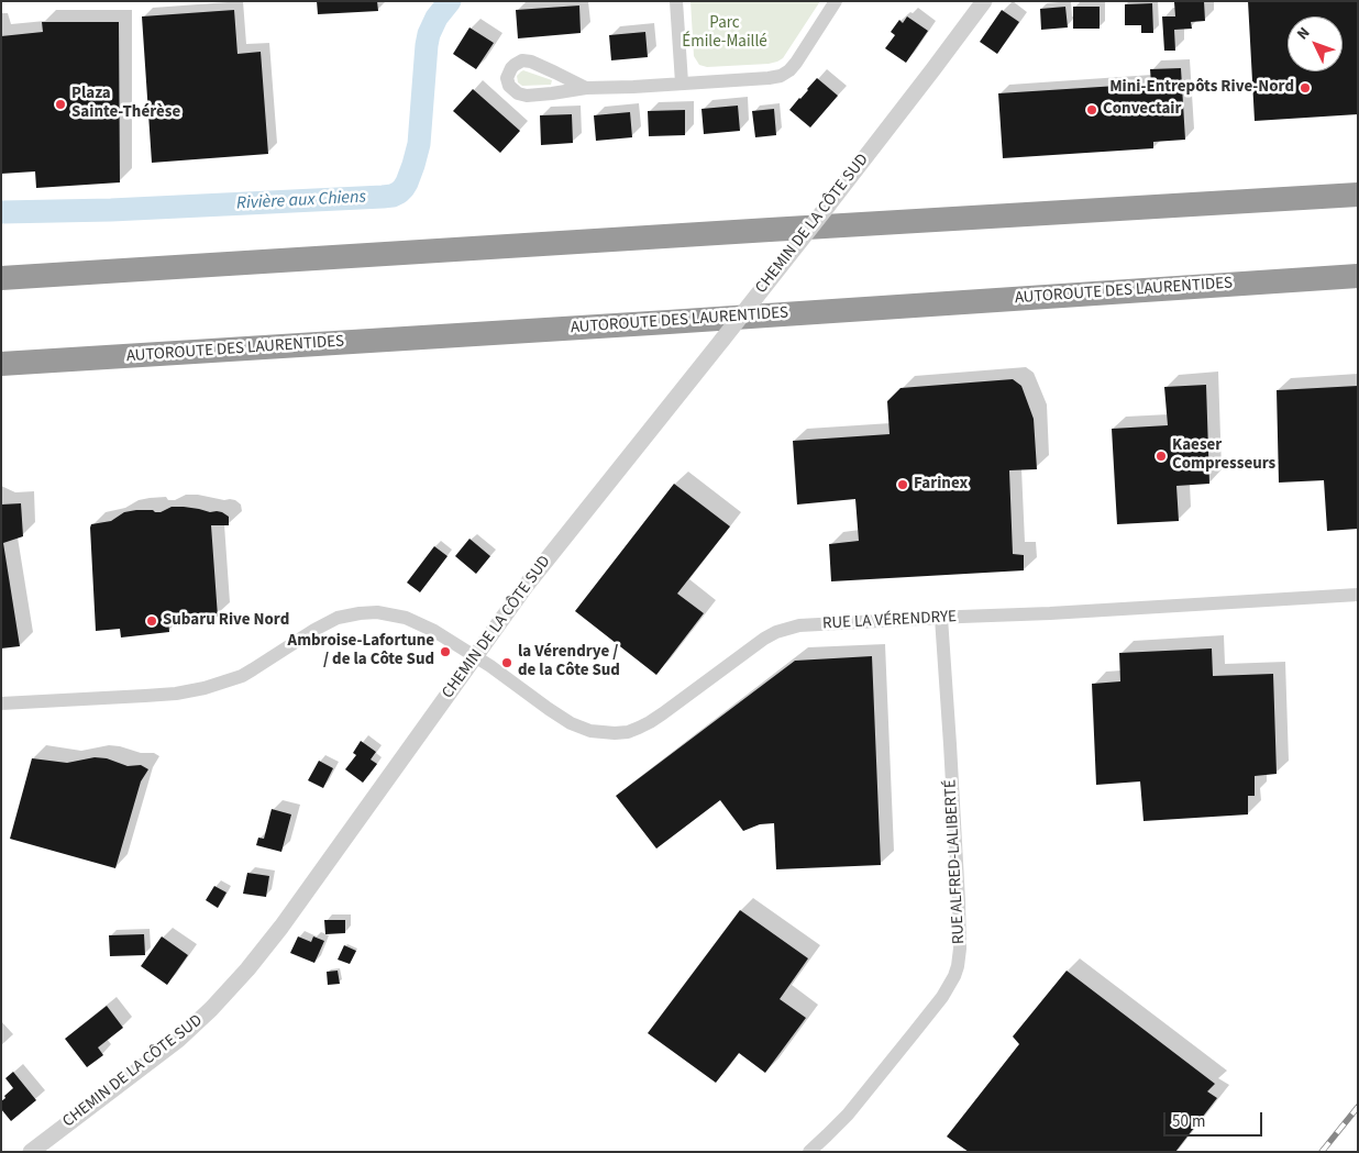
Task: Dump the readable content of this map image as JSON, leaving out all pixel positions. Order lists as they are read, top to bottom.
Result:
{
  "streets": {
    "highway": ["AUTOROUTE DES LAURENTIDES"],
    "street": ["CHEMIN DE LA CÔTE SUD", "RUE LA VÉRENDRYE", "RUE ALFRED-LALIBERTÉ"]
  },
  "crossings": [
    ["CHEMIN DE LA CÔTE SUD", "RUE LA VÉRENDRYE"],
    ["RUE LA VÉRENDRYE", "RUE ALFRED-LALIBERTÉ"]
  ],
  "water": ["Rivière aux Chiens"],
  "parks": ["Parc Émile-Maillé"],
  "places": [
    "Mini-Entrepôts Rive-Nord",
    "Plaza Sainte-Thérèse",
    "Convectair",
    "Kaeser Compresseurs",
    "Farinex",
    "Subaru Rive Nord",
    "Ambroise-Lafortune / de la Côte Sud",
    "la Vérendrye / de la Côte Sud"
  ],
  "scale_bar": "50 m",
  "north": "top left"
}
